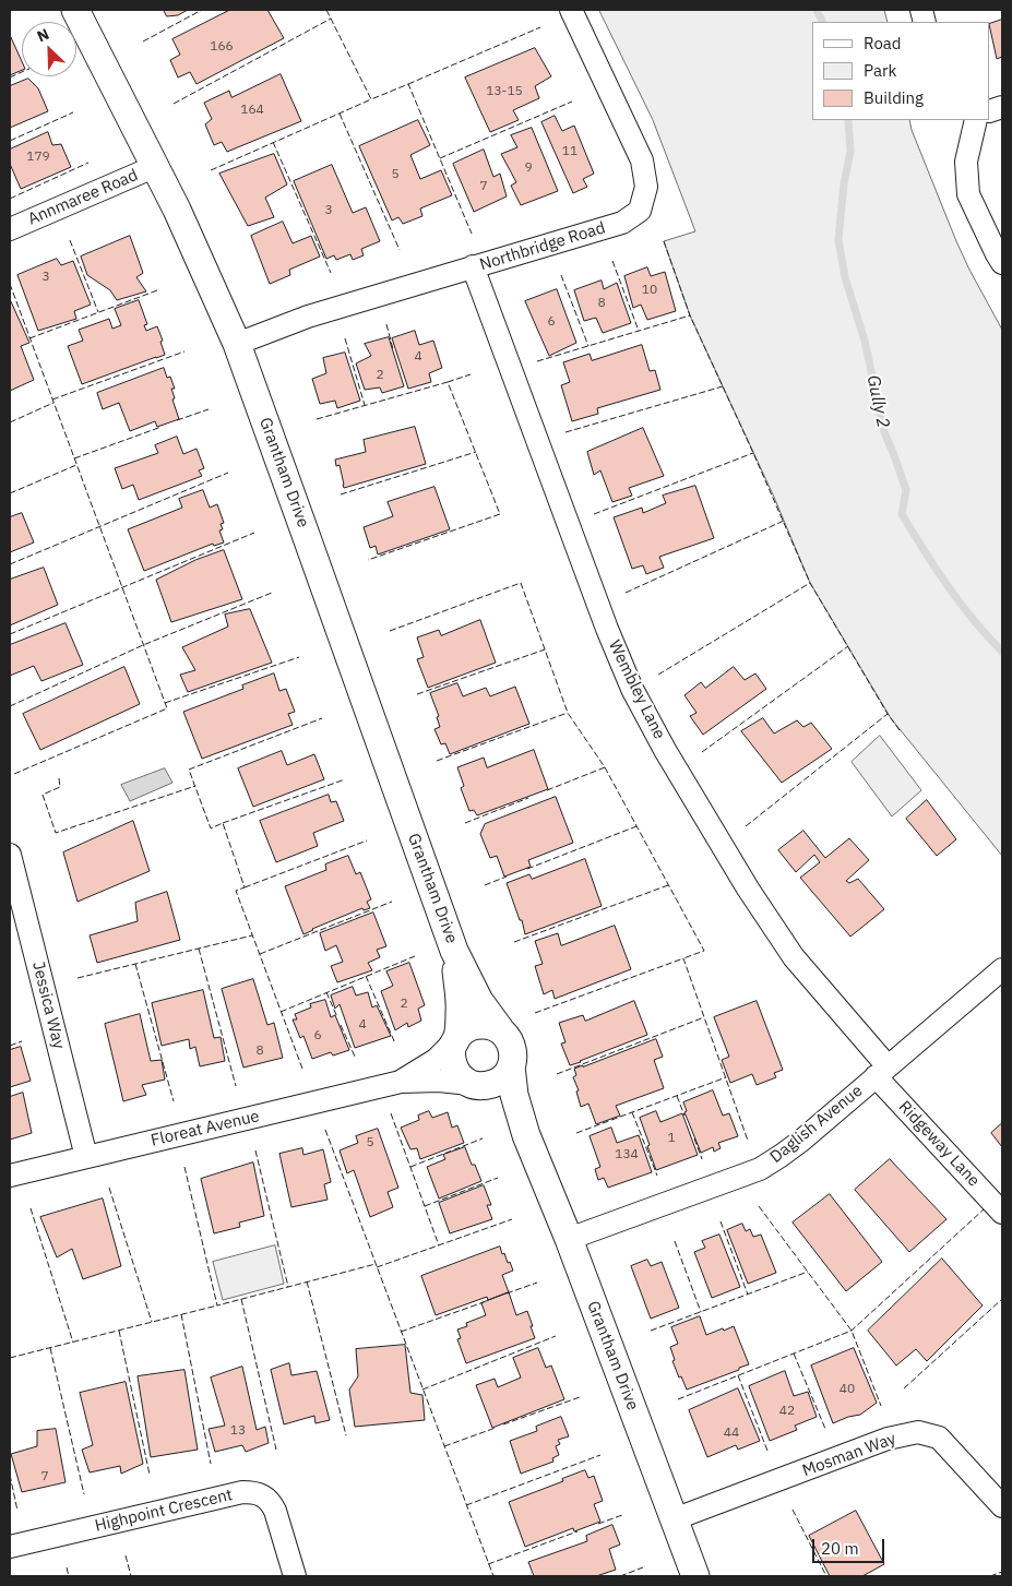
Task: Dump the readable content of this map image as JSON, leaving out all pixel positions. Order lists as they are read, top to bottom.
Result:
{
  "streets": {
    "street": [
      "Annmaree Road",
      "Northbridge Road",
      "Grantham Drive",
      "Wembley Lane",
      "Jessica Way",
      "Daglish Avenue",
      "Floreat Avenue",
      "Ridgeway Lane",
      "Mosman Way",
      "Highpoint Crescent"
    ]
  },
  "crossings": [
    ["Annmaree Road", "Grantham Drive"],
    ["Northbridge Road", "Grantham Drive"],
    ["Northbridge Road", "Wembley Lane"],
    ["Grantham Drive", "Daglish Avenue"],
    ["Grantham Drive", "Floreat Avenue"],
    ["Grantham Drive", "Mosman Way"],
    ["Wembley Lane", "Daglish Avenue"],
    ["Wembley Lane", "Ridgeway Lane"],
    ["Jessica Way", "Floreat Avenue"],
    ["Daglish Avenue", "Ridgeway Lane"]
  ],
  "water": ["Gully 2"],
  "house_numbers": [
    "166",
    "13-15",
    "164",
    "11",
    "179",
    "9",
    "5",
    "7",
    "3",
    "3",
    "10",
    "8",
    "6",
    "4",
    "2",
    "2",
    "4",
    "6",
    "8",
    "1",
    "5",
    "134",
    "40",
    "42",
    "13",
    "44",
    "7"
  ],
  "legend": ["Road", "Park", "Building"],
  "scale_bar": "20 m",
  "north": "top left"
}
